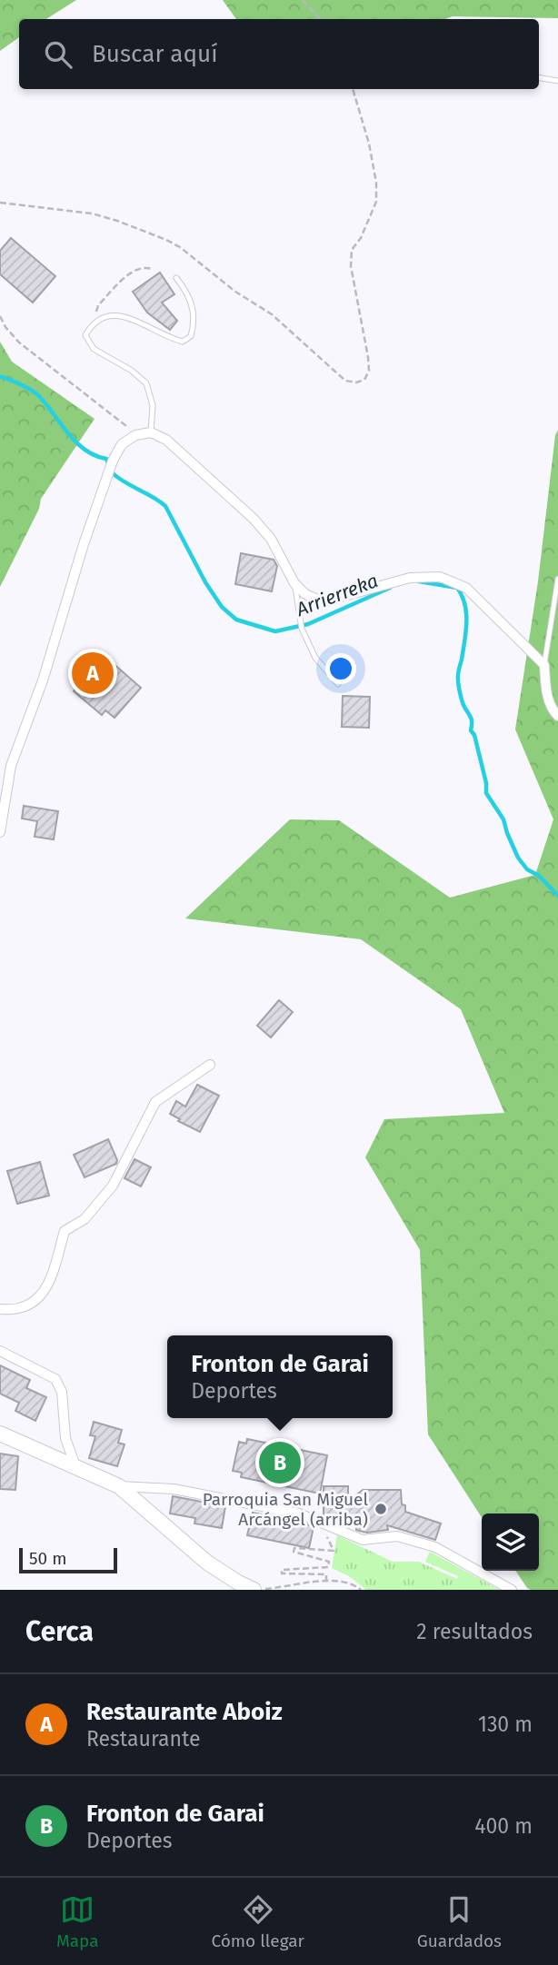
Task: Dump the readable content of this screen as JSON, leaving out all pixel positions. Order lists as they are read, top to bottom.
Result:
{
  "water": ["Arrierreka"],
  "places": ["Parroquia San Miguel Arcángel (arriba)"],
  "scale_bar": "50 m",
  "page": {
    "search": "Buscar aquí",
    "pins": ["A", "B"],
    "popup": ["Fronton de Garai", "Deportes"],
    "scale": "50 m",
    "heading": ["Cerca", "2 resultados"],
    "list": [
      {
        "mark": "A",
        "name": "Restaurante Aboiz",
        "note": "Restaurante",
        "value": "130 m"
      },
      {
        "mark": "B",
        "name": "Fronton de Garai",
        "note": "Deportes",
        "value": "400 m"
      }
    ],
    "nav": ["Mapa", "Cómo llegar", "Guardados"]
  }
}
